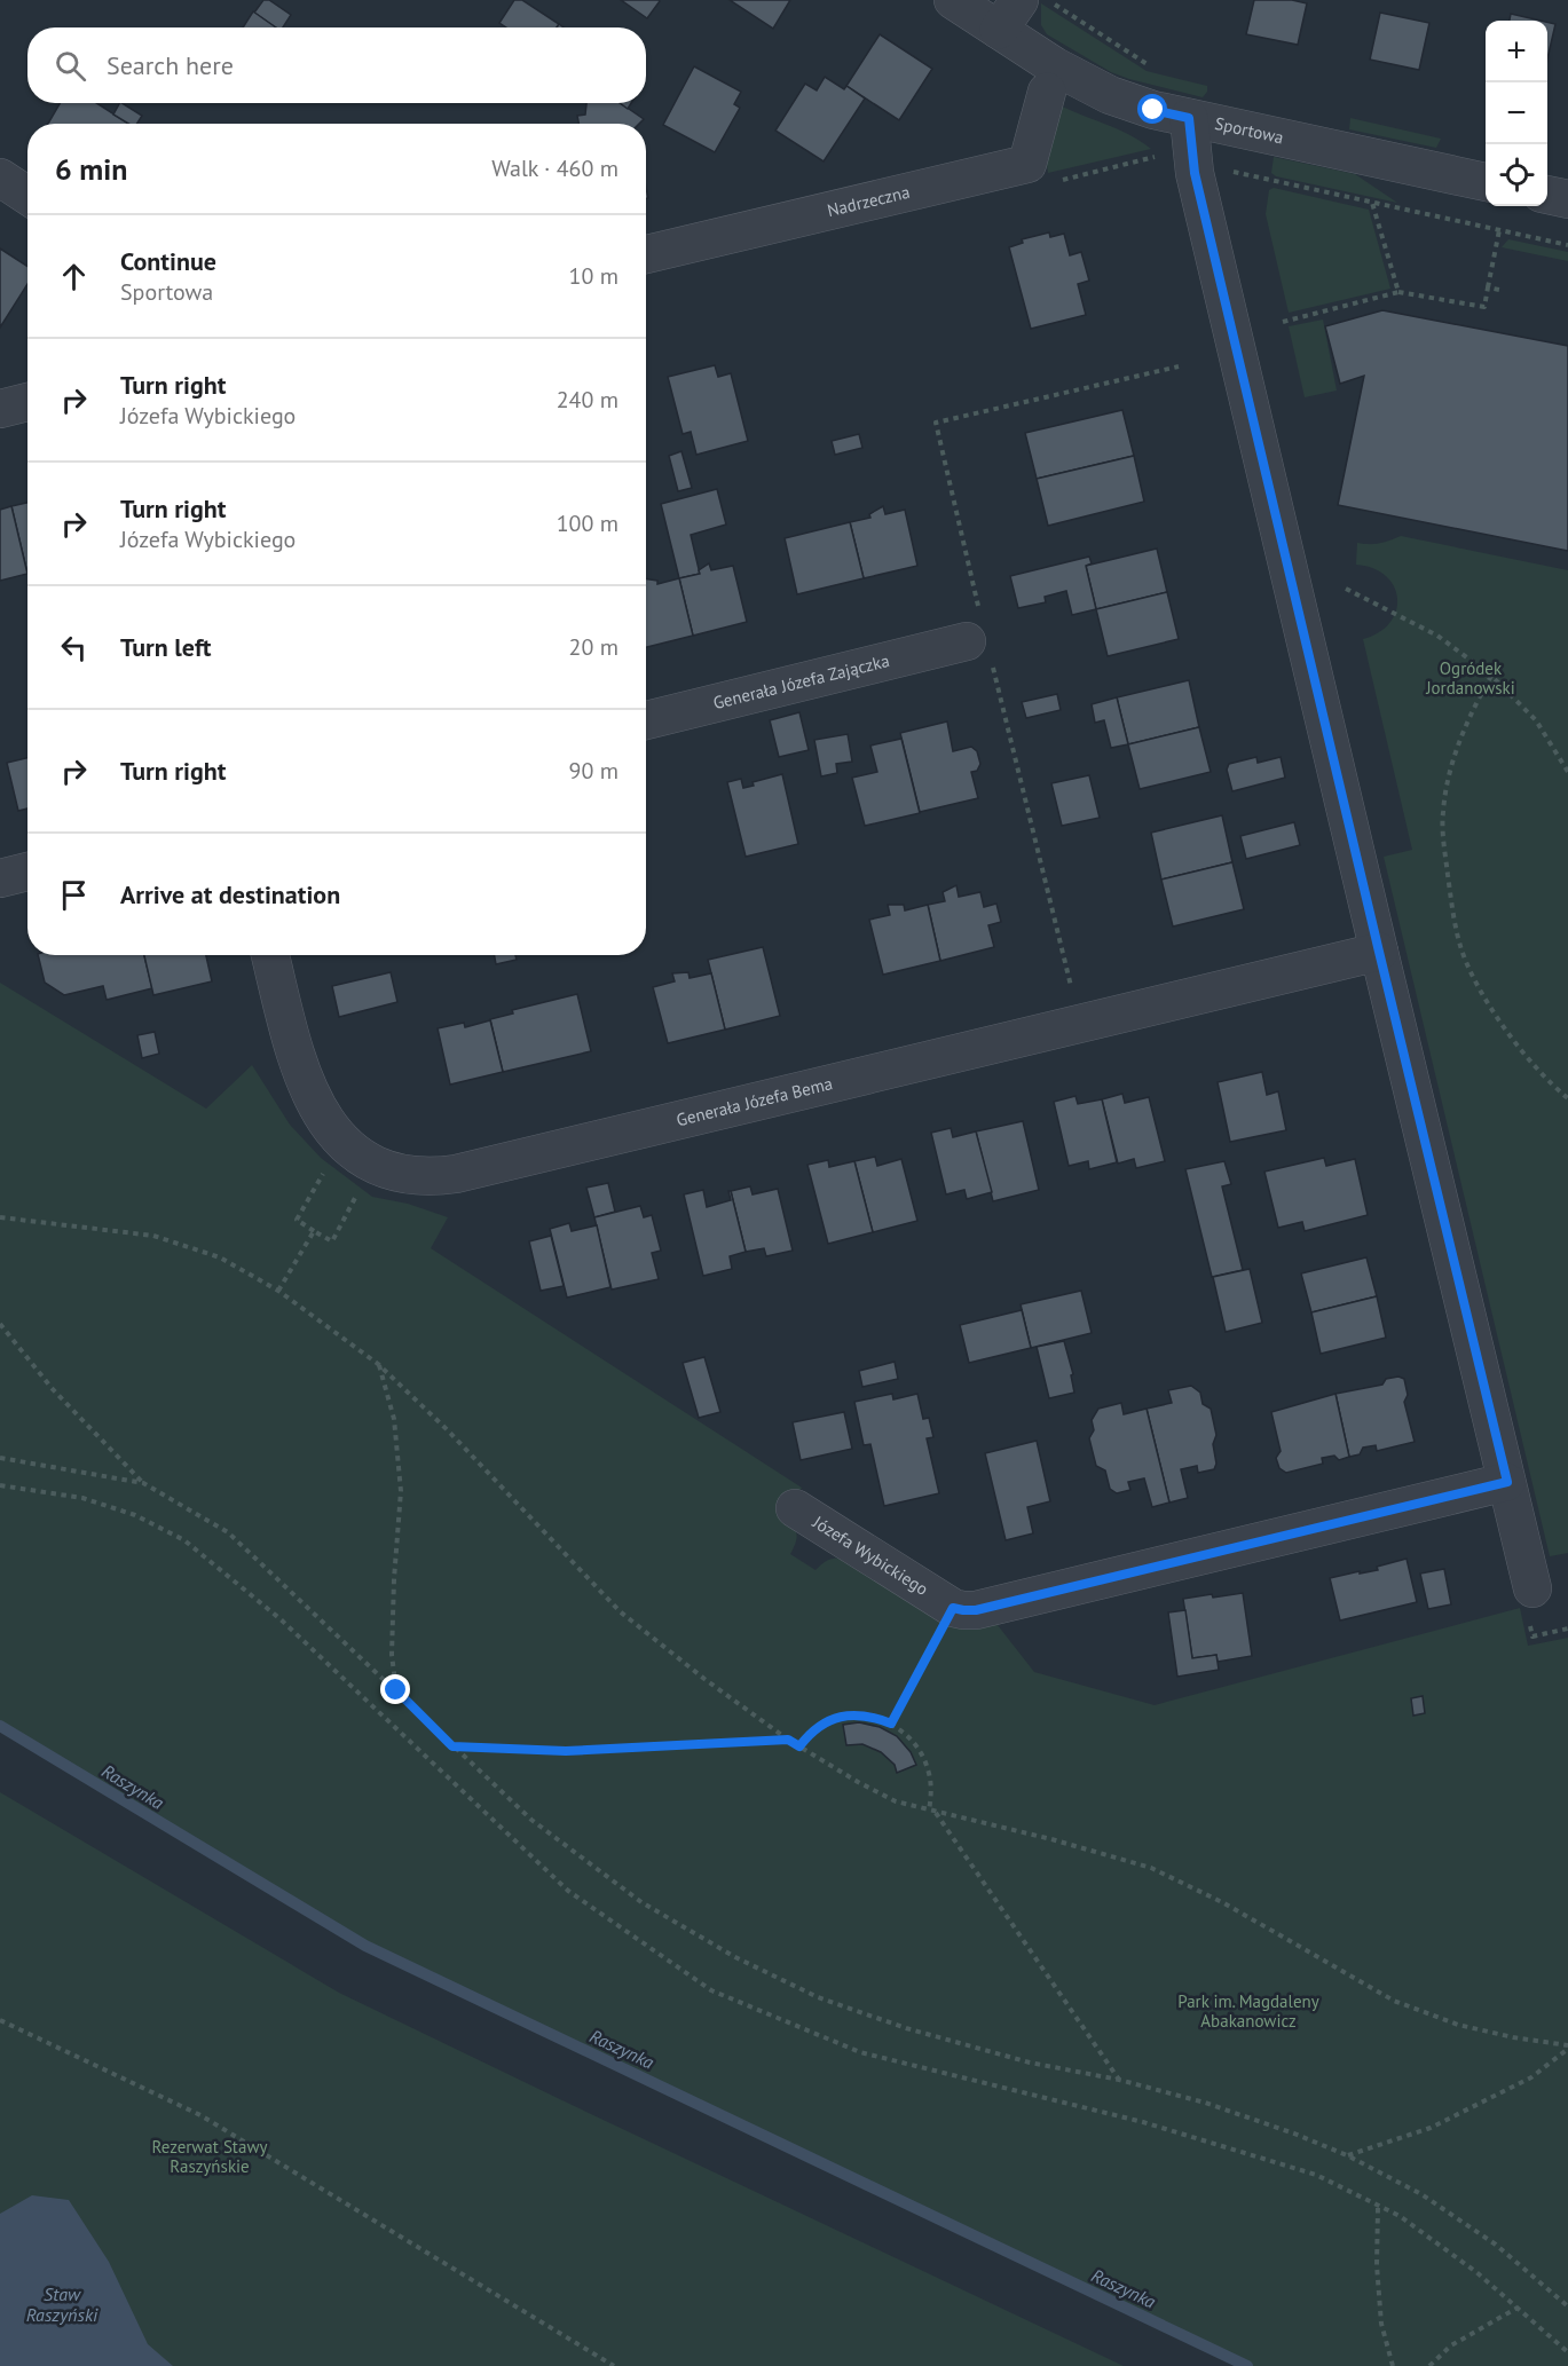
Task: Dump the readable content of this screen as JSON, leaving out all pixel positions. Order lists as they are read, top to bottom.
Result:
{
  "streets": {
    "street": [
      "Sportowa",
      "Nadrzeczna",
      "Generała Józefa Zajączka",
      "Generała Józefa Bema",
      "Józefa Wybickiego"
    ]
  },
  "water": ["Raszynka", "Staw Raszyński"],
  "parks": ["Ogródek Jordanowski", "Park im. Magdaleny Abakanowicz", "Rezerwat Stawy Raszyńskie"],
  "page": {
    "map_buttons": ["+", "−"],
    "search": "Search here",
    "heading": ["6 min", "Walk · 460 m"],
    "list": [
      ["Continue", "Sportowa", "10 m"],
      ["Turn right", "Józefa Wybickiego", "240 m"],
      ["Turn right", "Józefa Wybickiego", "100 m"],
      ["Turn left", "20 m"],
      ["Turn right", "90 m"],
      "Arrive at destination"
    ]
  }
}
